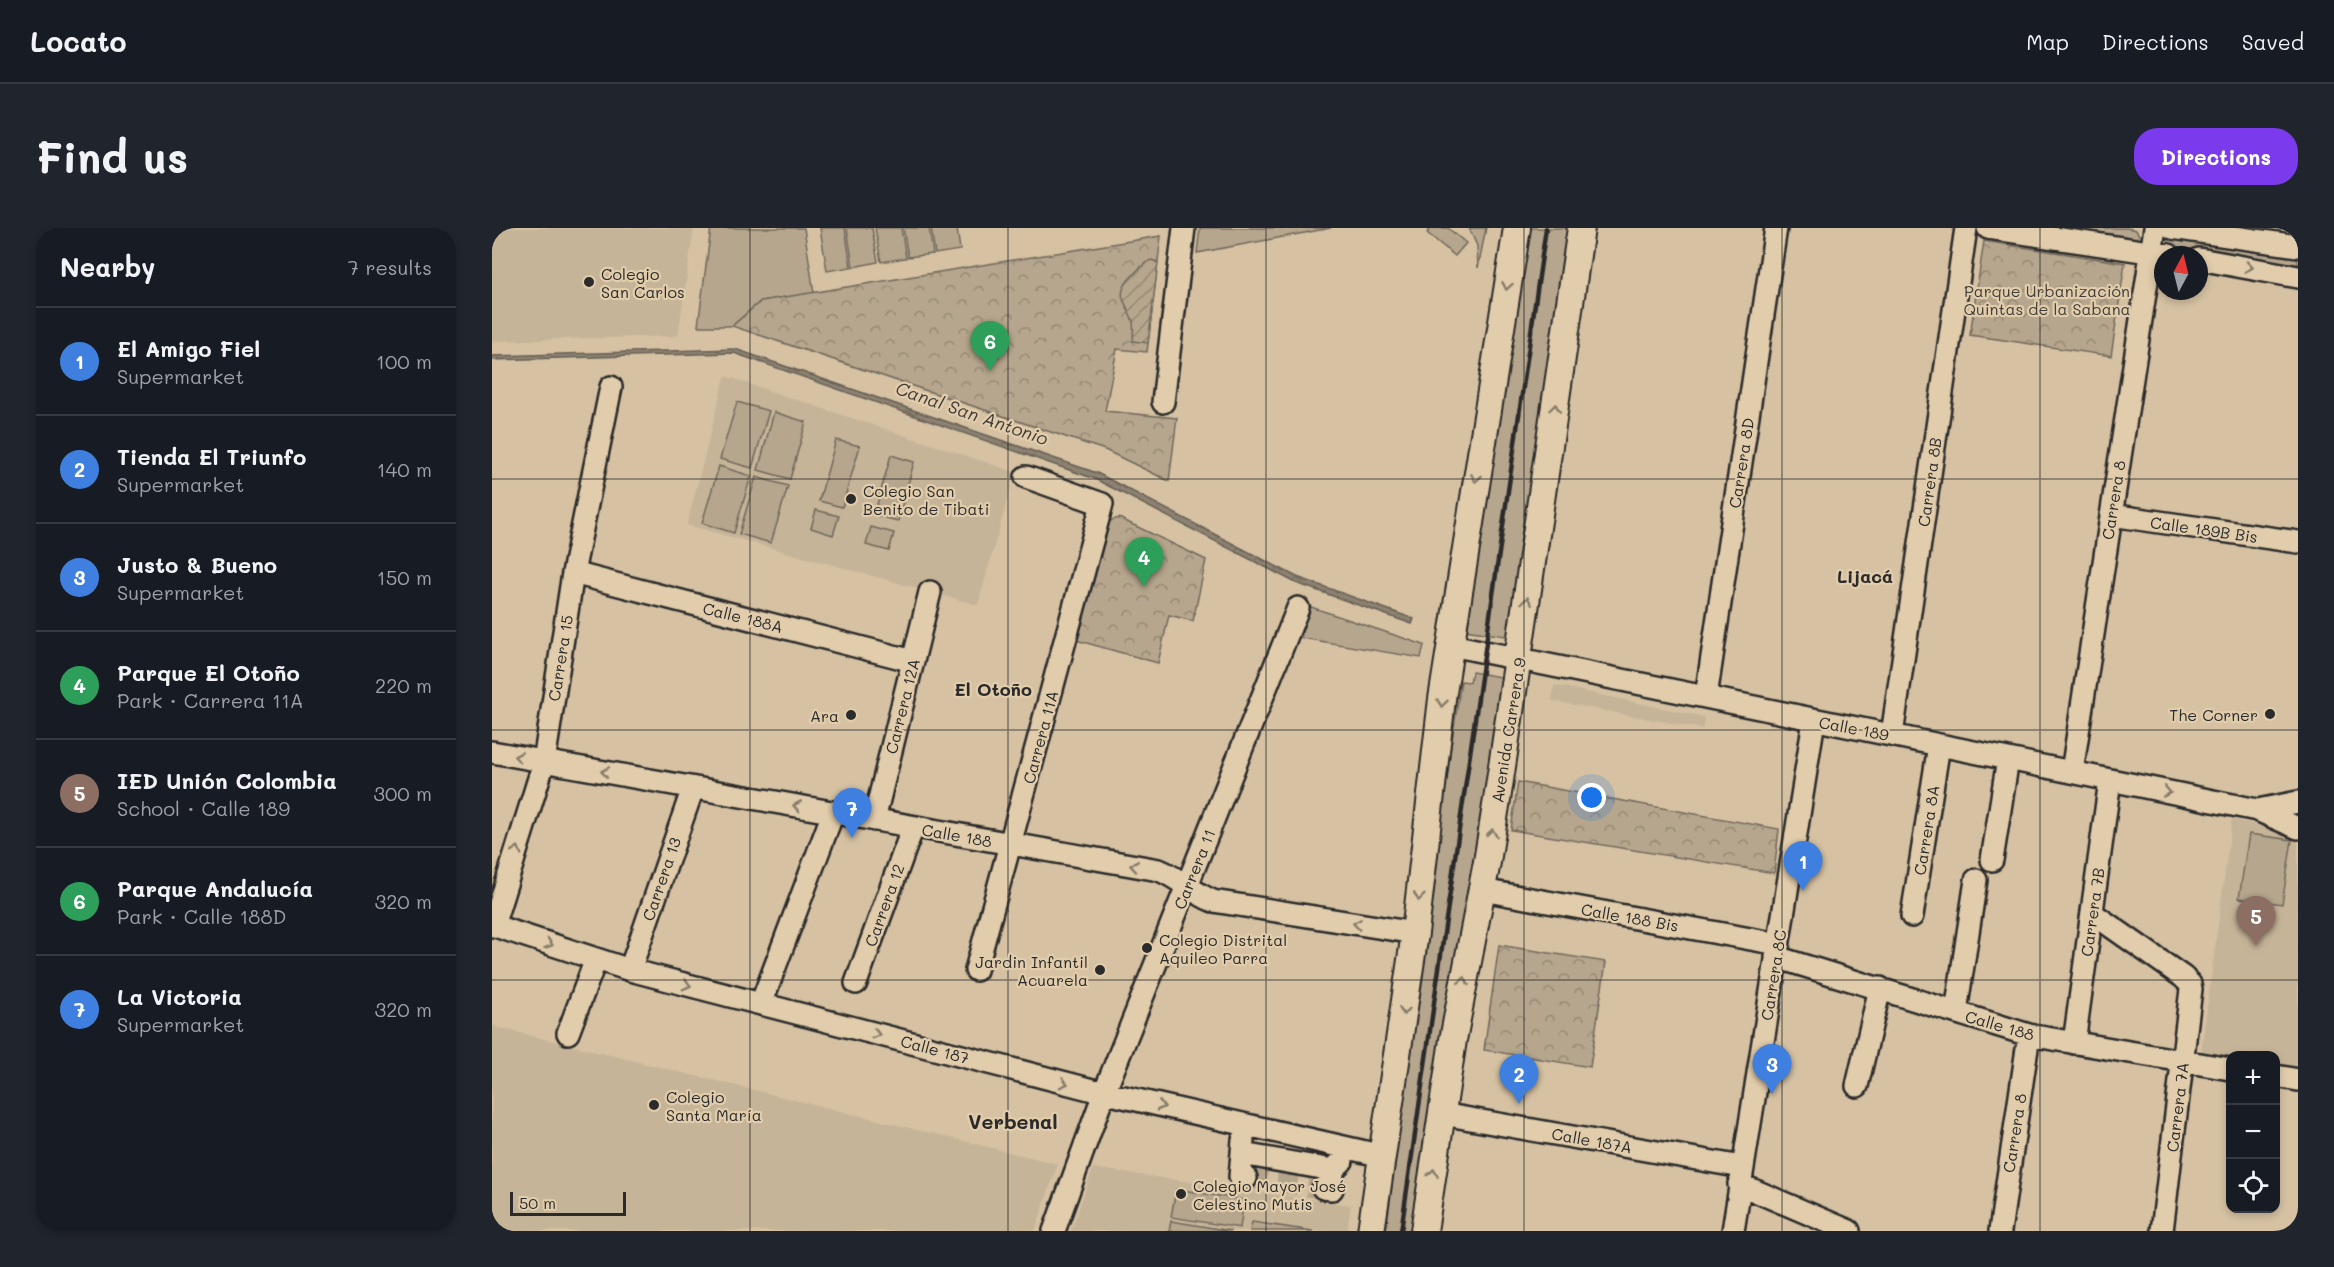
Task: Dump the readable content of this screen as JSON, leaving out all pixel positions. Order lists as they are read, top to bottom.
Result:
{
  "streets": {
    "main road": ["Avenida Carrera 9"],
    "street": [
      "Carrera 8D",
      "Carrera 8B",
      "Carrera 8",
      "Calle 189B Bis",
      "Calle 188A",
      "Carrera 15",
      "Carrera 12A",
      "Calle 189",
      "Carrera 11A",
      "Carrera 8A",
      "Calle 188",
      "Carrera 11",
      "Carrera 13",
      "Carrera 12",
      "Carrera 7B",
      "Calle 188 Bis",
      "Carrera 8C",
      "Calle 187",
      "Carrera 7A",
      "Calle 187A"
    ]
  },
  "crossings": [
    ["Carrera 8D", "Calle 189"],
    ["Carrera 8B", "Calle 189"],
    ["Carrera 8", "Calle 189B Bis"],
    ["Carrera 8", "Calle 189"],
    ["Carrera 8", "Calle 188"],
    ["Calle 188A", "Carrera 15"],
    ["Calle 188A", "Carrera 12A"],
    ["Carrera 15", "Calle 188"],
    ["Carrera 15", "Calle 187"],
    ["Carrera 12A", "Calle 188"],
    ["Calle 189", "Avenida Carrera 9"],
    ["Calle 189", "Carrera 8A"],
    ["Calle 189", "Carrera 7B"],
    ["Calle 189", "Carrera 8C"],
    ["Avenida Carrera 9", "Calle 188 Bis"],
    ["Avenida Carrera 9", "Calle 187A"],
    ["Carrera 11A", "Calle 188"],
    ["Calle 188", "Carrera 11"],
    ["Calle 188", "Carrera 13"],
    ["Calle 188", "Carrera 12"],
    ["Calle 188", "Carrera 7B"],
    ["Calle 188", "Calle 188 Bis"],
    ["Calle 188", "Carrera 8C"],
    ["Calle 188", "Carrera 7A"],
    ["Carrera 11", "Calle 187"],
    ["Carrera 13", "Calle 187"],
    ["Carrera 7B", "Carrera 7A"],
    ["Calle 188 Bis", "Carrera 8C"],
    ["Carrera 8C", "Calle 187A"]
  ],
  "one_way": ["Calle 188", "Calle 187"],
  "districts": ["Lijacá", "El Otoño", "Verbenal"],
  "water": ["Canal San Antonio"],
  "parks": ["Parque Urbanización Quintas de la Sabana"],
  "places": [
    "Colegio San Carlos",
    "Colegio San Benito de Tibati",
    "The Corner",
    "Ara",
    "Colegio Distrital Aquileo Parra",
    "Jardin Infantil Acuarela",
    "Colegio Santa María",
    "Colegio Mayor José Celestino Mutis"
  ],
  "scale_bar": "50 m",
  "north": "top",
  "page": {
    "header": "Locato",
    "nav": ["Map", "Directions", "Saved"],
    "buttons": "Directions",
    "title": "Find us",
    "heading": ["Nearby", "7 results"],
    "list": [
      {
        "mark": "1",
        "name": "El Amigo Fiel",
        "note": "Supermarket",
        "value": "100 m"
      },
      {
        "mark": "2",
        "name": "Tienda El Triunfo",
        "note": "Supermarket",
        "value": "140 m"
      },
      {
        "mark": "3",
        "name": "Justo & Bueno",
        "note": "Supermarket",
        "value": "150 m"
      },
      {
        "mark": "4",
        "name": "Parque El Otoño",
        "note": "Park · Carrera 11A",
        "value": "220 m"
      },
      {
        "mark": "5",
        "name": "IED Unión Colombia",
        "note": "School · Calle 189",
        "value": "300 m"
      },
      {
        "mark": "6",
        "name": "Parque Andalucía",
        "note": "Park · Calle 188D",
        "value": "320 m"
      },
      {
        "mark": "7",
        "name": "La Victoria",
        "note": "Supermarket",
        "value": "320 m"
      }
    ],
    "pins": [
      "6",
      "4",
      "7",
      "1",
      "5",
      "3",
      "2"
    ],
    "map_buttons": ["+", "−"],
    "scale": "50 m"
  }
}
